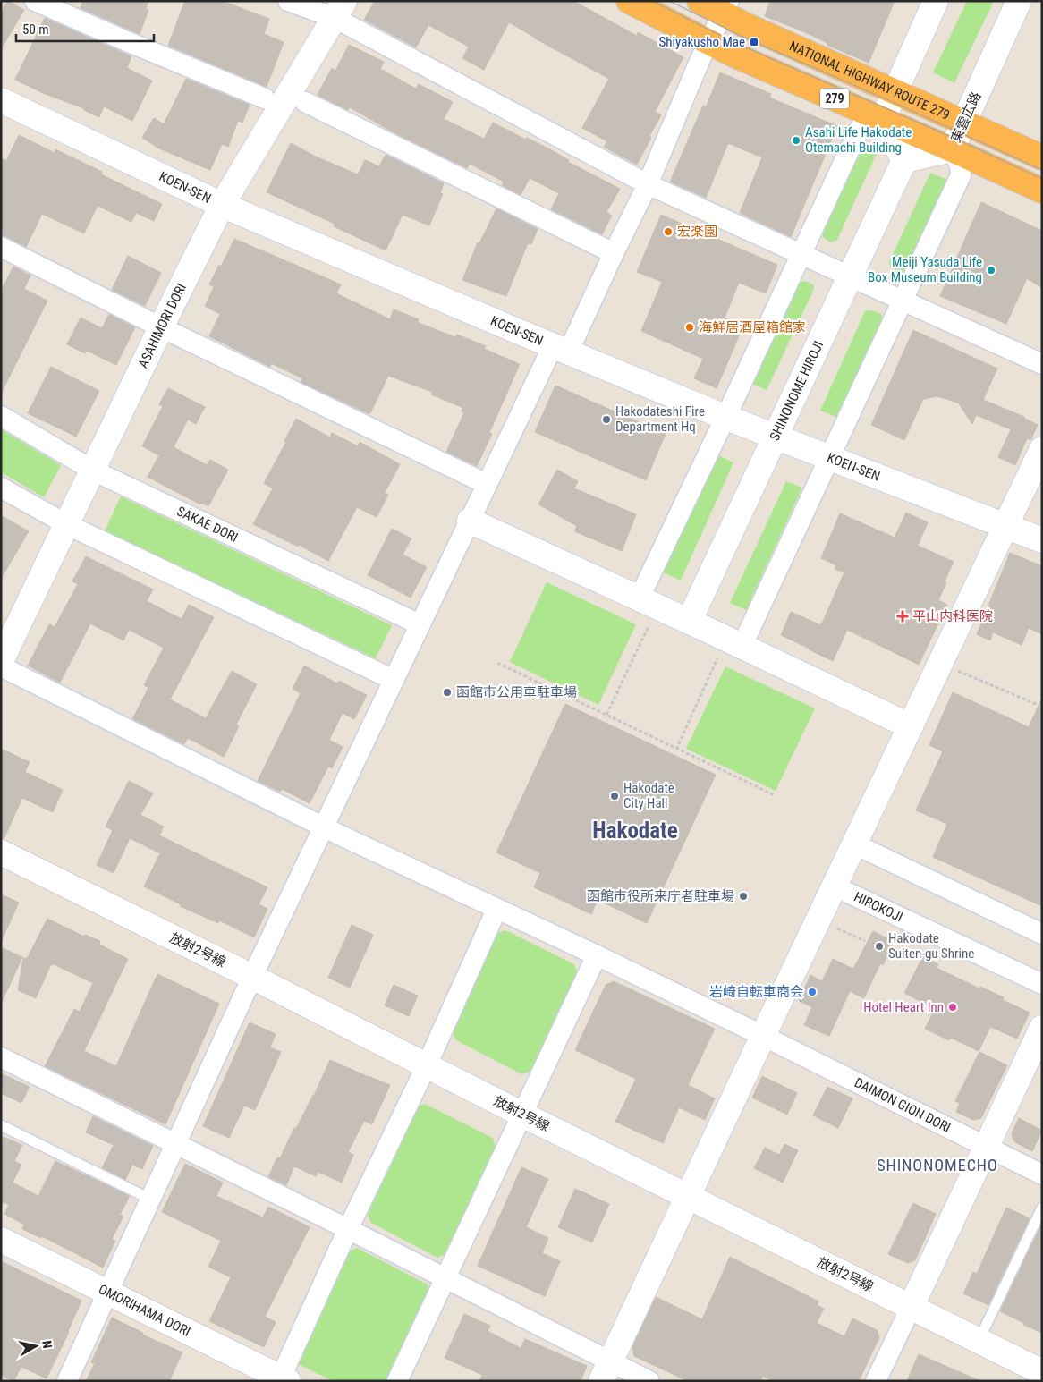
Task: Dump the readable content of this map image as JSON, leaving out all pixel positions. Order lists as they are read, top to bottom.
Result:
{
  "streets": {
    "highway": ["NATIONAL HIGHWAY ROUTE 279", "279"],
    "street": [
      "東雲広路",
      "KOEN-SEN",
      "ASAHIMORI DORI",
      "SHINONOME HIROJI",
      "SAKAE DORI",
      "HIROKOJI",
      "放射2号線",
      "DAIMON GION DORI",
      "OMORIHAMA DORI"
    ]
  },
  "crossings": [
    ["NATIONAL HIGHWAY ROUTE 279", "東雲広路"],
    ["279", "東雲広路"],
    ["東雲広路", "SHINONOME HIROJI"],
    ["KOEN-SEN", "ASAHIMORI DORI"],
    ["KOEN-SEN", "SHINONOME HIROJI"],
    ["ASAHIMORI DORI", "SAKAE DORI"]
  ],
  "districts": ["Hakodate", "SHINONOMECHO"],
  "places": {
    "transit": ["Shiyakusho Mae"],
    "other": [
      "Asahi Life Hakodate Otemachi Building",
      "宏楽園",
      "Meiji Yasuda Life Box Museum Building",
      "海鮮居酒屋箱館家",
      "Hakodateshi Fire Department Hq",
      "函館市公用車駐車場",
      "Hakodate City Hall",
      "函館市役所来庁者駐車場",
      "Hakodate Suiten-gu Shrine",
      "岩崎自転車商会",
      "Hotel Heart Inn"
    ],
    "health": ["平山内科医院"]
  },
  "scale_bar": "50 m",
  "north": "right"
}
